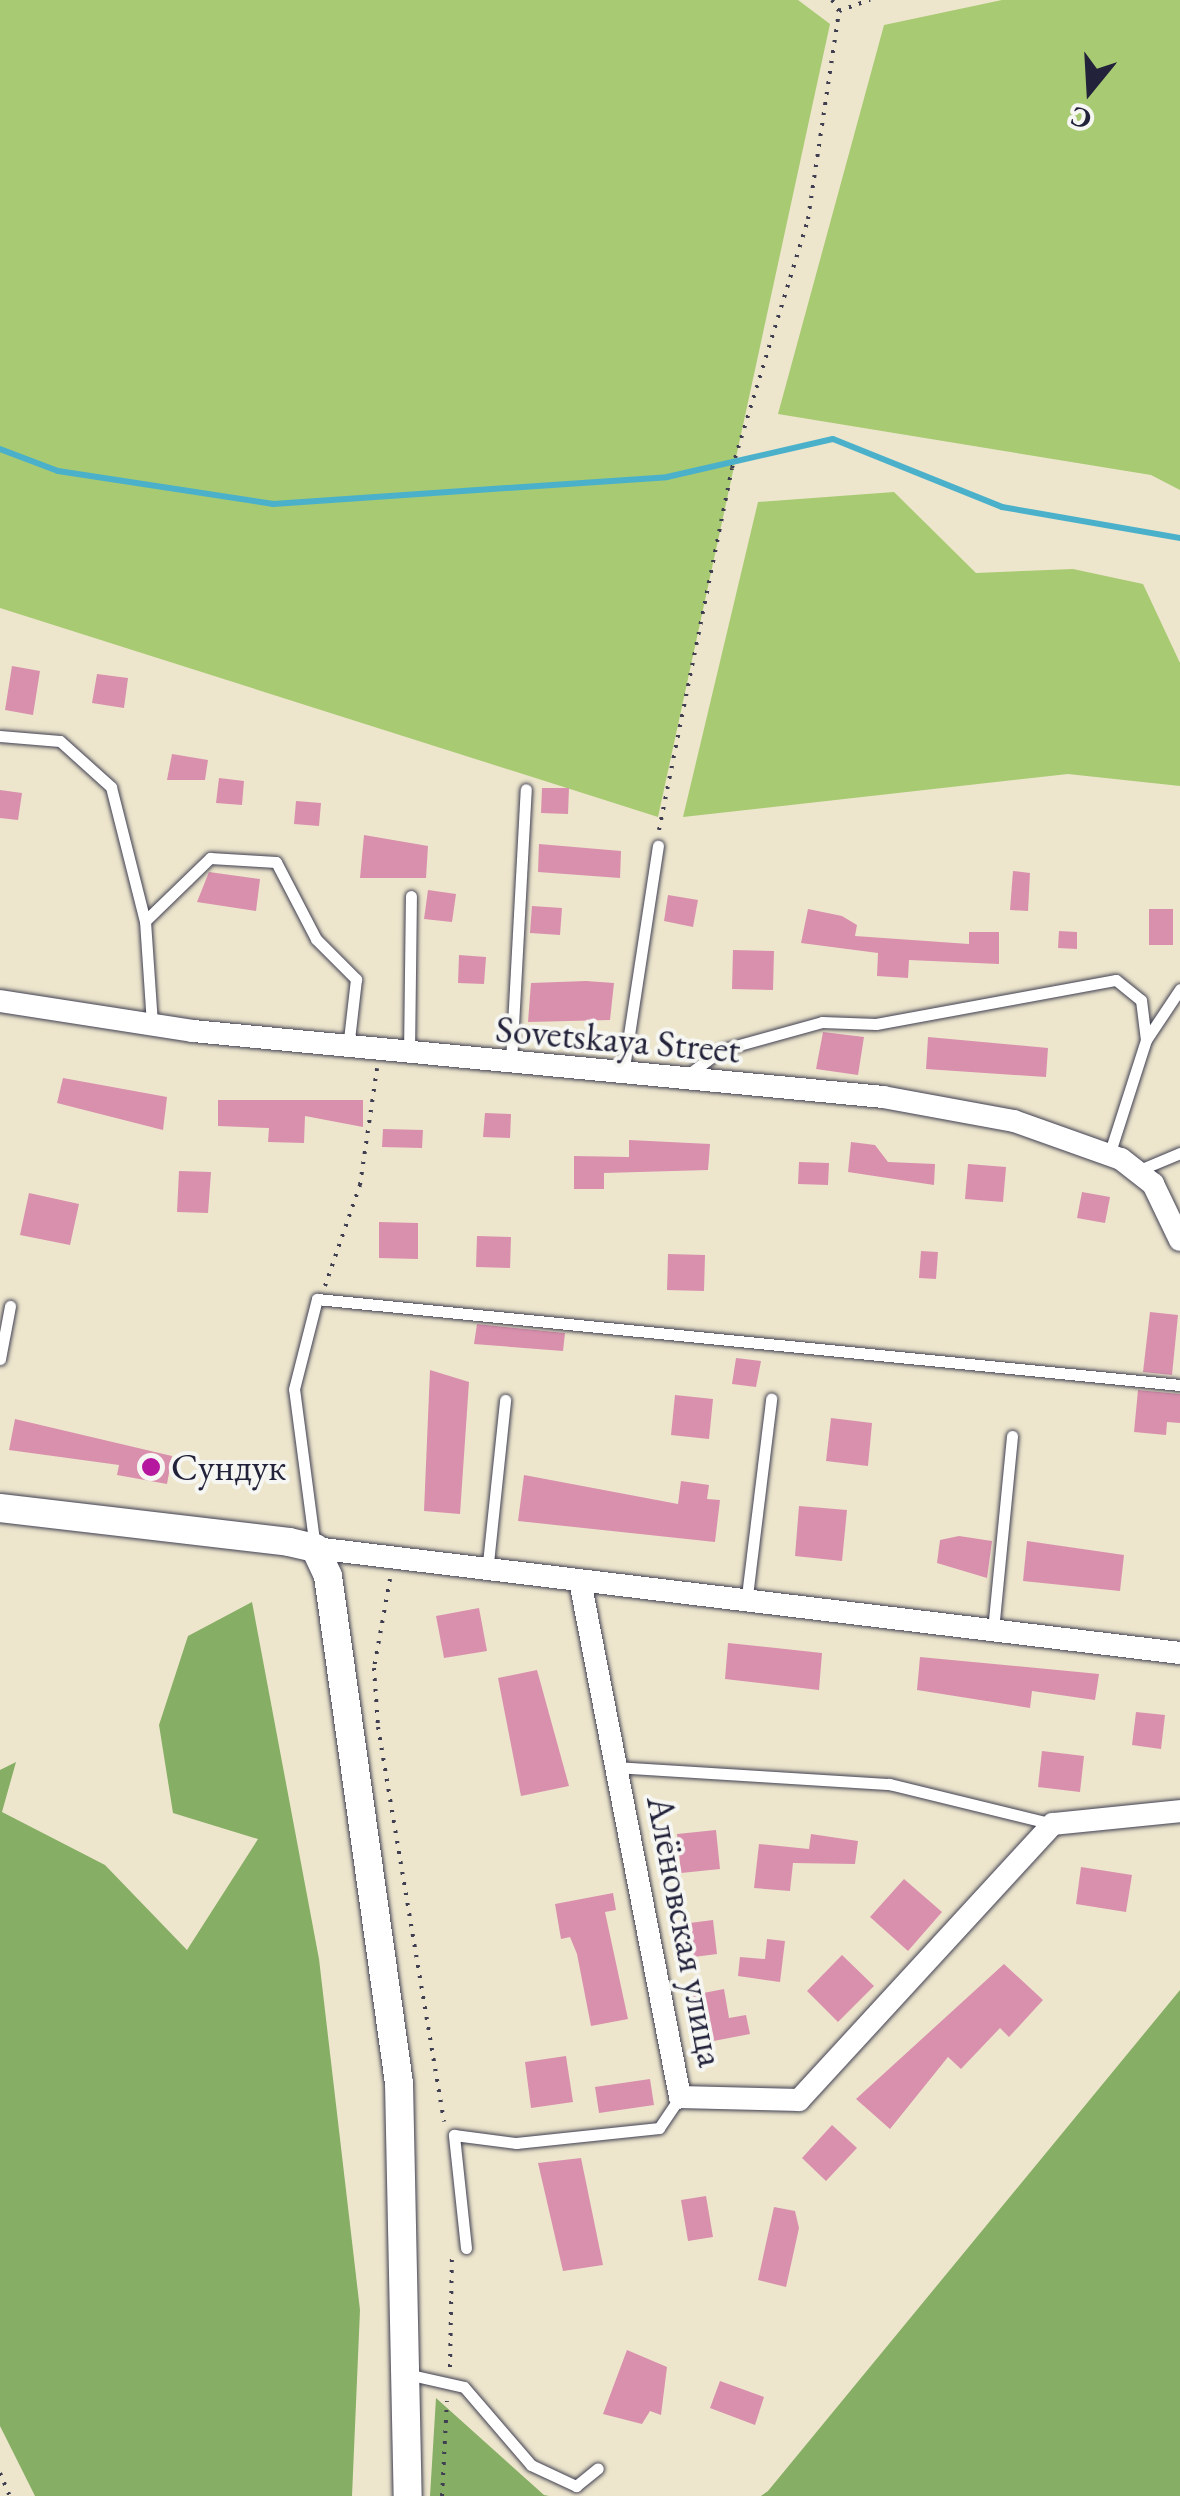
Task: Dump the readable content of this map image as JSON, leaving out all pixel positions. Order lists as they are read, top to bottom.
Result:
{
  "streets": {
    "street": ["Sovetskaya Street", "Алёновская улица"]
  },
  "places": ["Сундук"],
  "north": "bottom"
}
